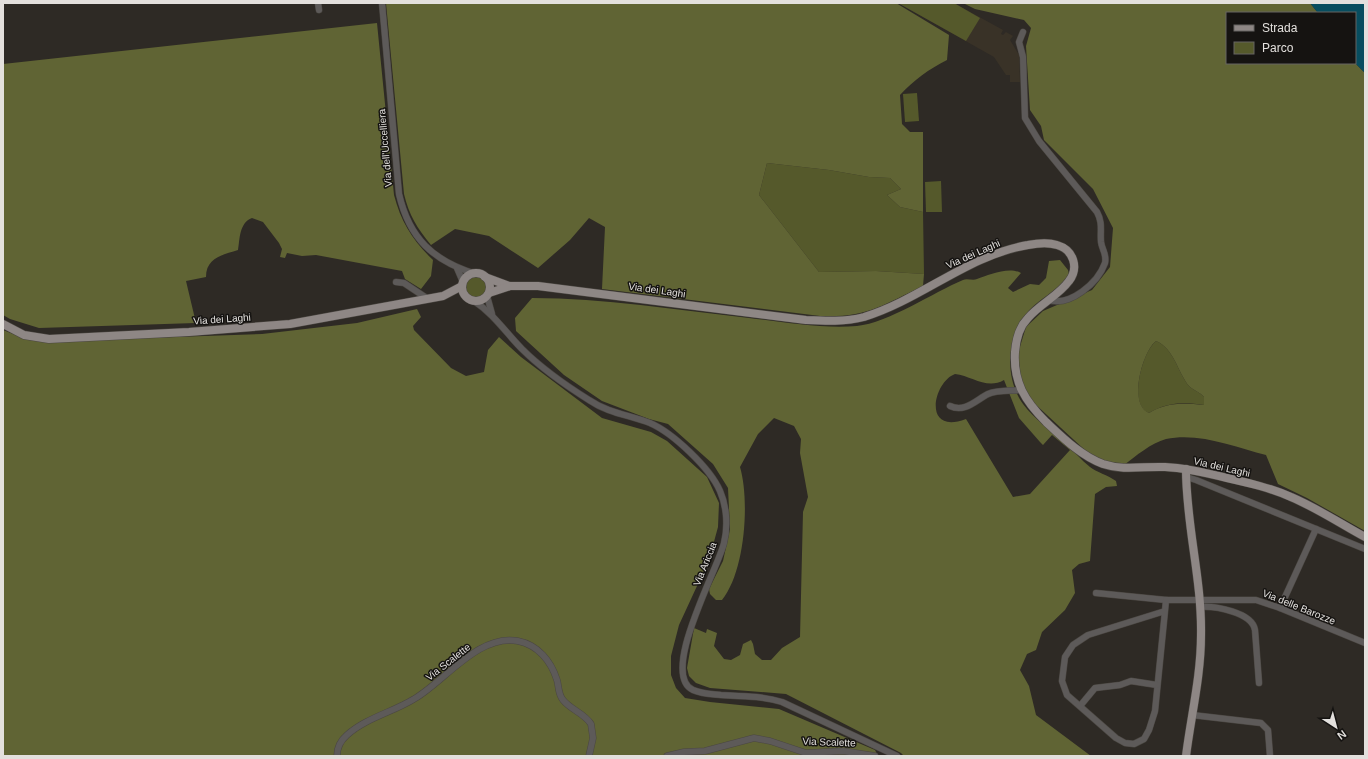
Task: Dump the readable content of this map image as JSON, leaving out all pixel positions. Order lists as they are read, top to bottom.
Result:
{
  "streets": {
    "main road": ["Via dei Laghi"],
    "street": [
      "Via dell'Uccelliera",
      "Via Ariccia",
      "Via delle Barozze",
      "Via Scalette"
    ]
  },
  "crossings": [
    ["Via dell'Uccelliera", "Via dei Laghi"],
    ["Via dell'Uccelliera", "Via Ariccia"],
    ["Via dei Laghi", "Via Ariccia"]
  ],
  "legend": ["Strada", "Parco"],
  "north": "bottom right"
}
